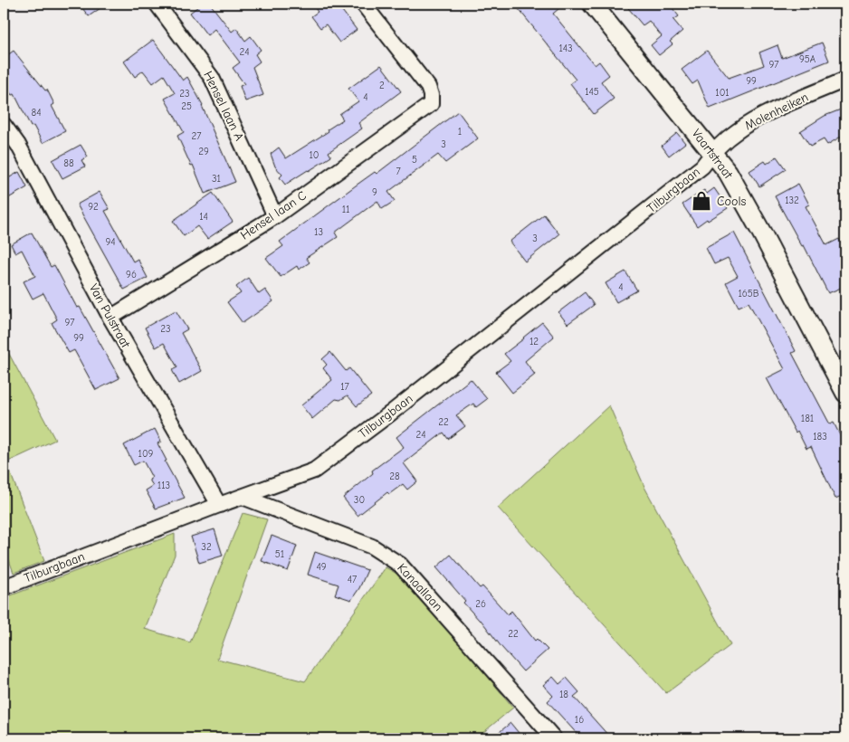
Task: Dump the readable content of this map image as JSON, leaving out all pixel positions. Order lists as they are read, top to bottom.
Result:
{
  "streets": {
    "main road": ["Vaartstraat"],
    "street": [
      "Hensel laan A",
      "Molenheiken",
      "Tilburgbaan",
      "Hensel laan C",
      "Van Pulstraat",
      "Kanaallaan"
    ]
  },
  "crossings": [
    ["Hensel laan A", "Hensel laan C"],
    ["Molenheiken", "Vaartstraat"],
    ["Molenheiken", "Tilburgbaan"],
    ["Vaartstraat", "Tilburgbaan"],
    ["Tilburgbaan", "Van Pulstraat"],
    ["Tilburgbaan", "Kanaallaan"],
    ["Hensel laan C", "Van Pulstraat"]
  ],
  "places": {
    "shop": ["Cools"]
  },
  "house_numbers": [
    "143",
    "24",
    "95A",
    "97",
    "99",
    "2",
    "145",
    "101",
    "23",
    "4",
    "25",
    "84",
    "1",
    "27",
    "3",
    "29",
    "10",
    "5",
    "88",
    "7",
    "31",
    "9",
    "132",
    "92",
    "11",
    "14",
    "13",
    "3",
    "94",
    "96",
    "4",
    "165B",
    "97",
    "23",
    "99",
    "12",
    "17",
    "181",
    "22",
    "24",
    "183",
    "109",
    "28",
    "113",
    "30",
    "32",
    "51",
    "49",
    "47",
    "26",
    "22",
    "18",
    "16"
  ]
}
